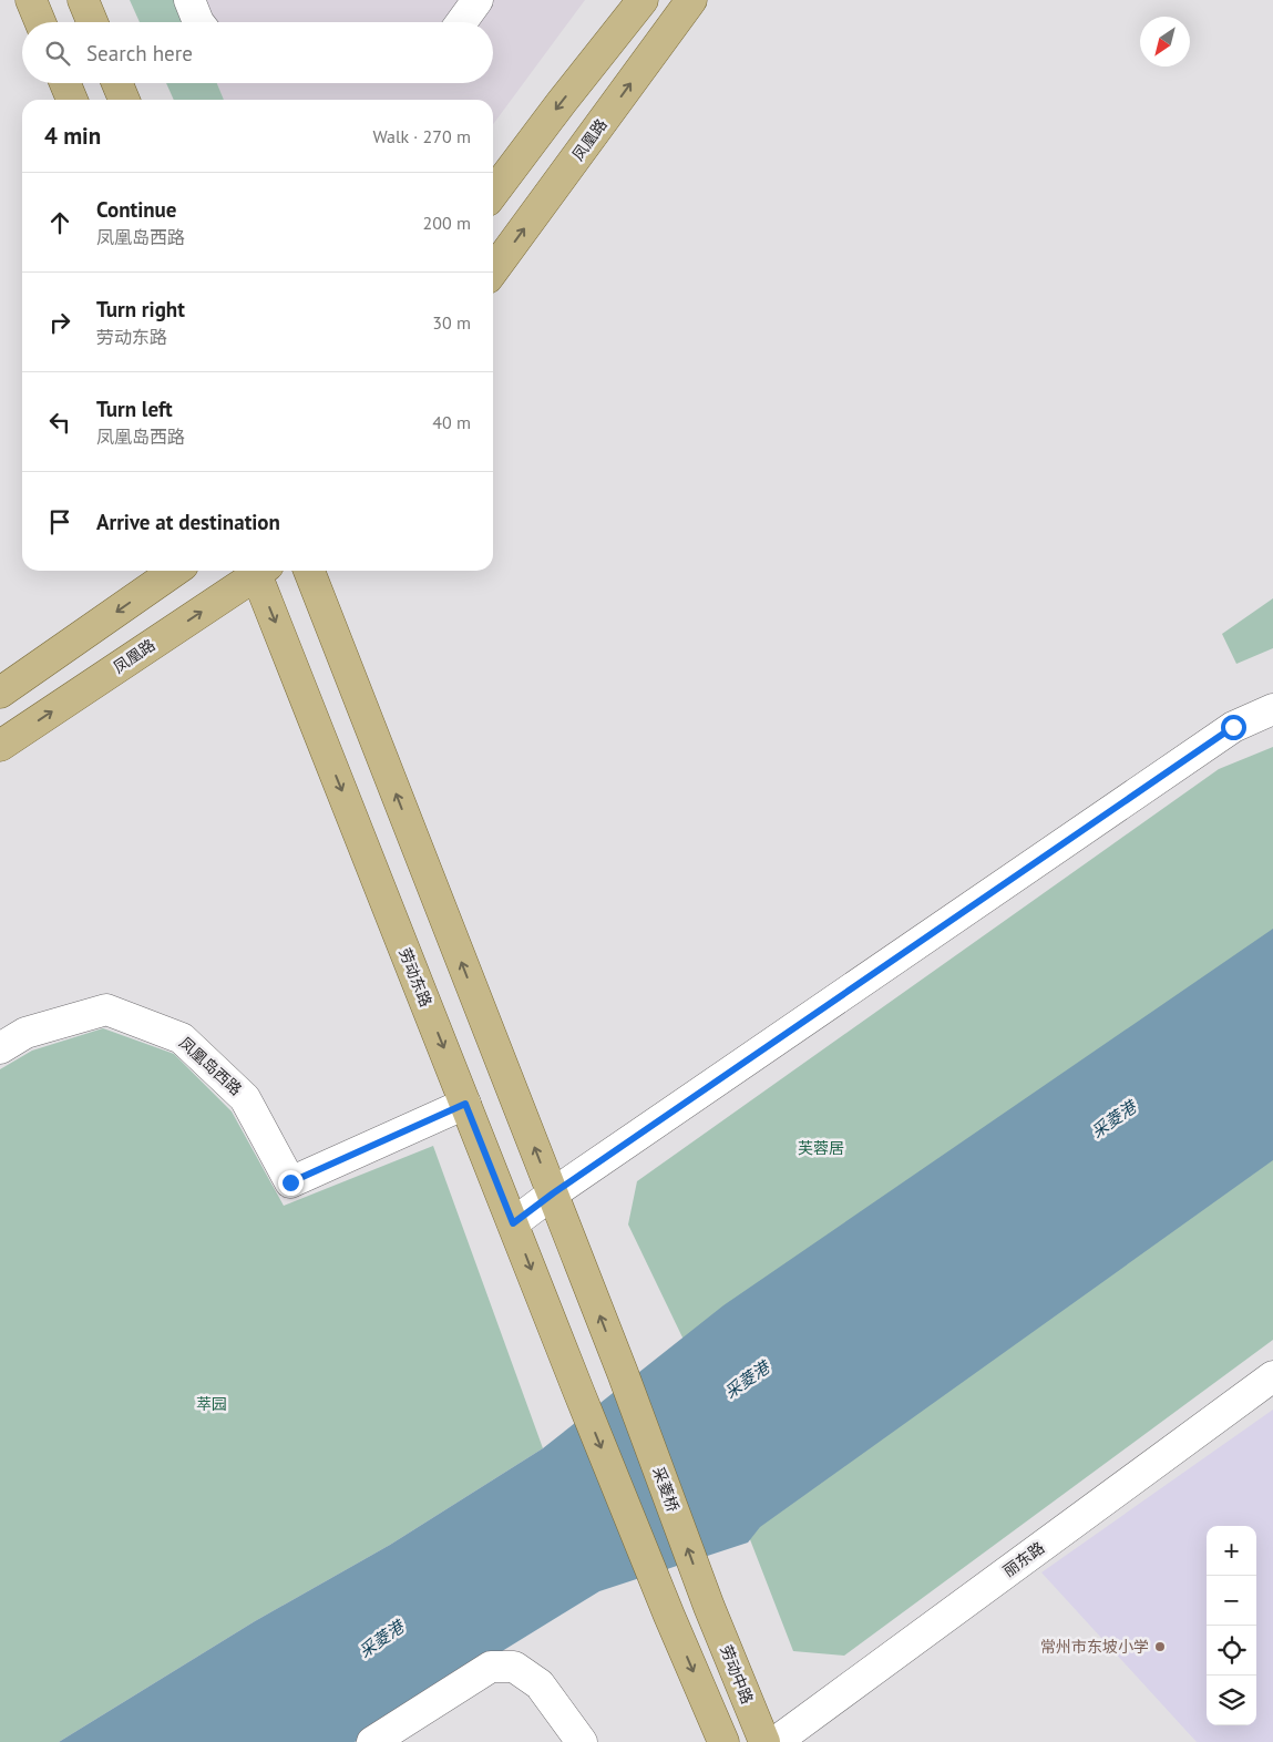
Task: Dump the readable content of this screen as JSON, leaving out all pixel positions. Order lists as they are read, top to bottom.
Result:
{
  "streets": {
    "main road": [
      "凤凰路",
      "劳动东路",
      "采菱桥",
      "劳动中路"
    ],
    "street": ["凤凰岛西路", "丽东路"]
  },
  "crossings": [
    ["劳动东路", "凤凰岛西路"],
    ["采菱桥", "劳动中路"]
  ],
  "one_way": ["采菱桥"],
  "water": ["采菱港"],
  "parks": ["芙蓉居", "萃园"],
  "places": ["常州市东坡小学"],
  "north": "bottom left",
  "page": {
    "search": "Search here",
    "heading": ["4 min", "Walk · 270 m"],
    "list": [
      ["Continue", "凤凰岛西路", "200 m"],
      ["Turn right", "劳动东路", "30 m"],
      ["Turn left", "凤凰岛西路", "40 m"],
      "Arrive at destination"
    ],
    "map_buttons": ["+", "−"]
  }
}
